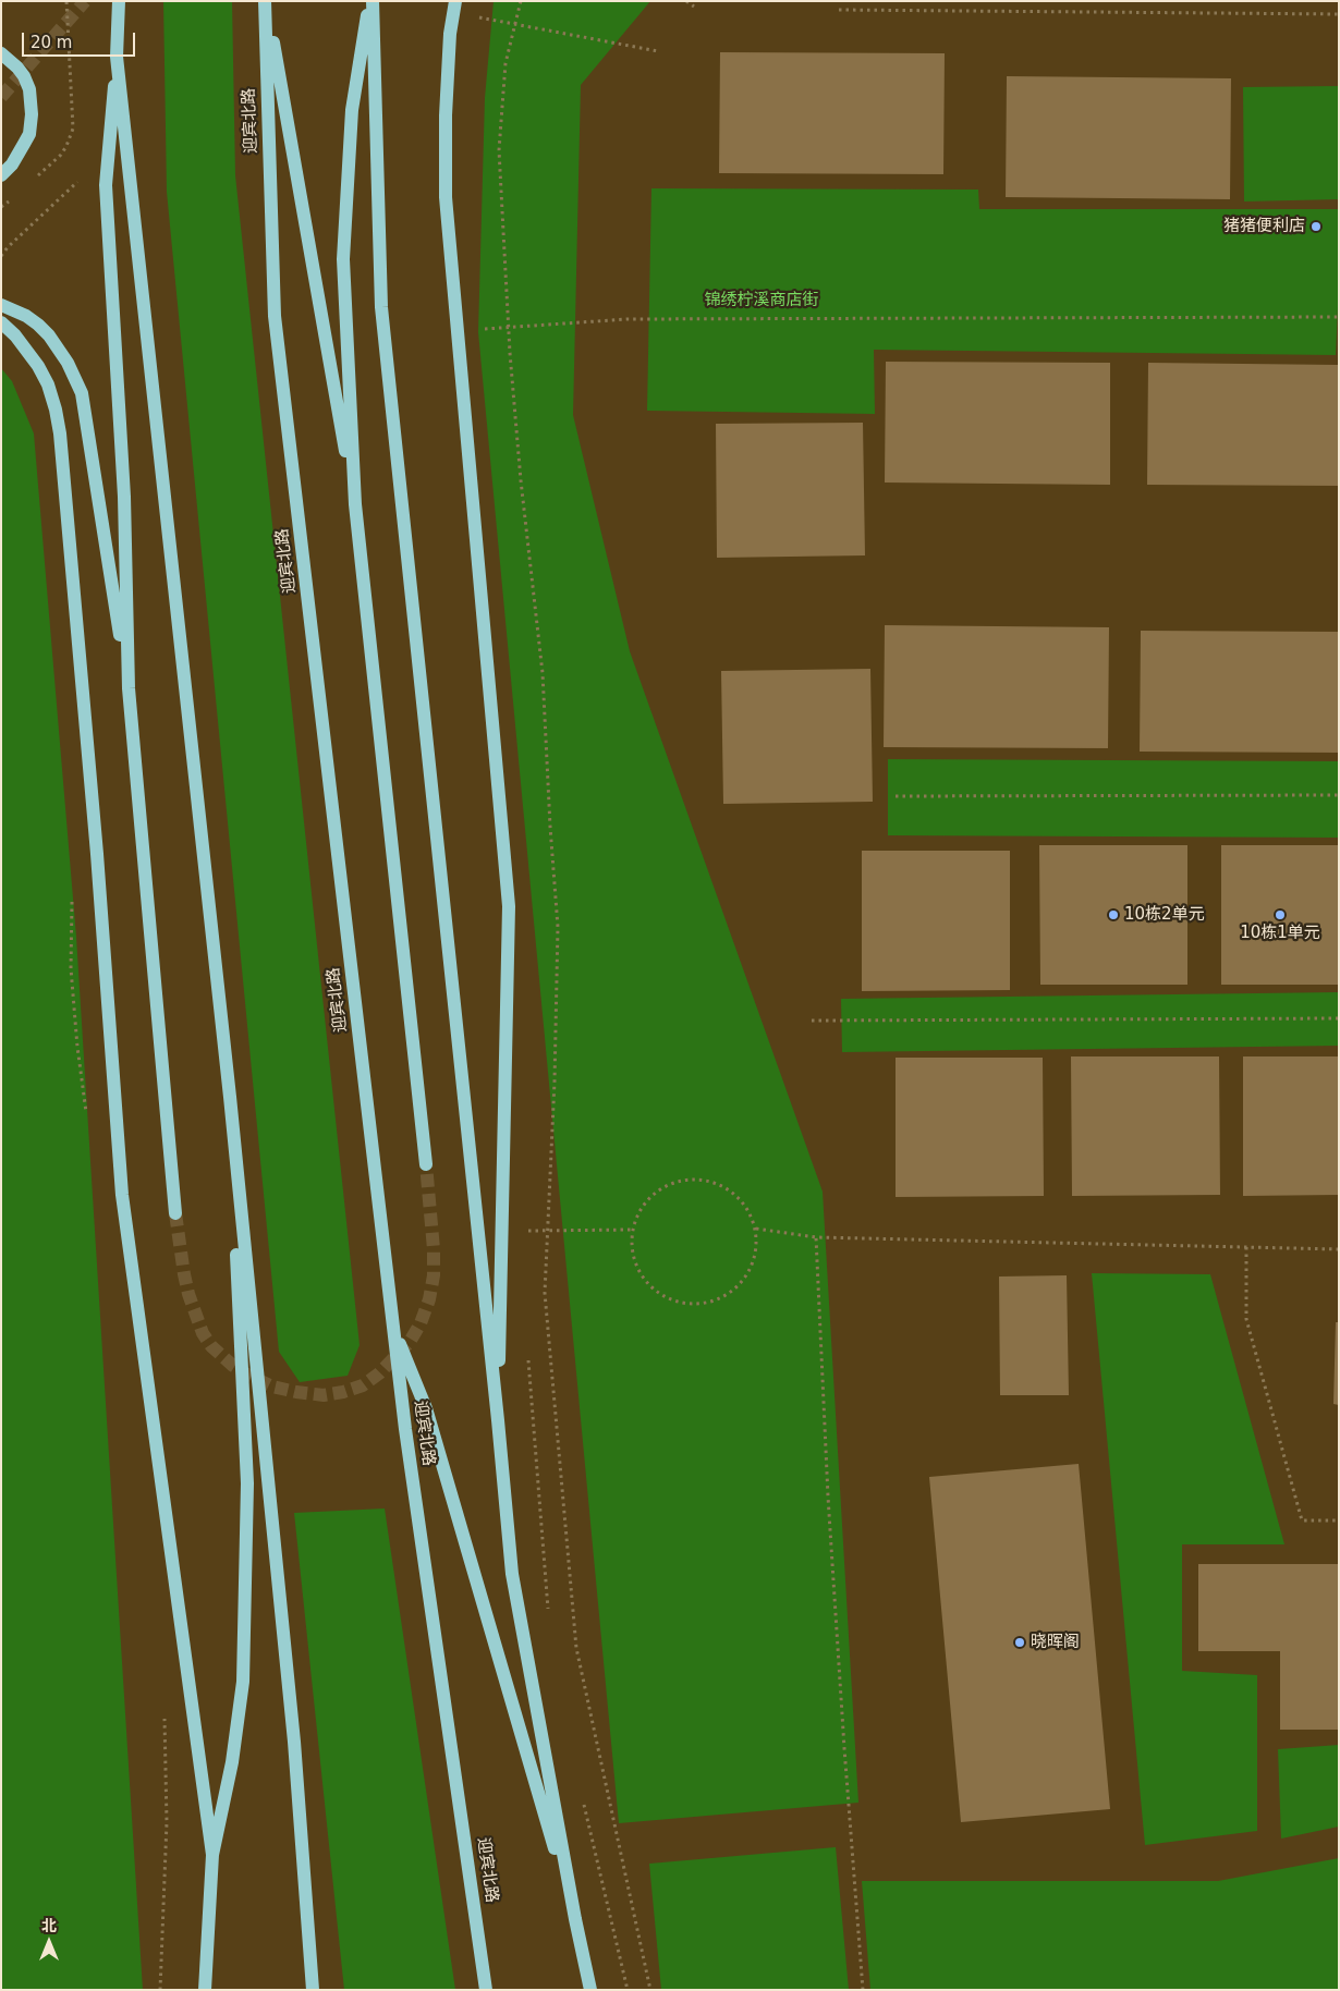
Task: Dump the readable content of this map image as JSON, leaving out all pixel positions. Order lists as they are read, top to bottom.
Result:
{
  "streets": {
    "main road": ["迎宾北路"]
  },
  "parks": ["锦绣柠溪商店街"],
  "places": [
    "猪猪便利店",
    "10栋2单元",
    "10栋1单元",
    "晓晖阁"
  ],
  "scale_bar": "20 m",
  "north": "top"
}
